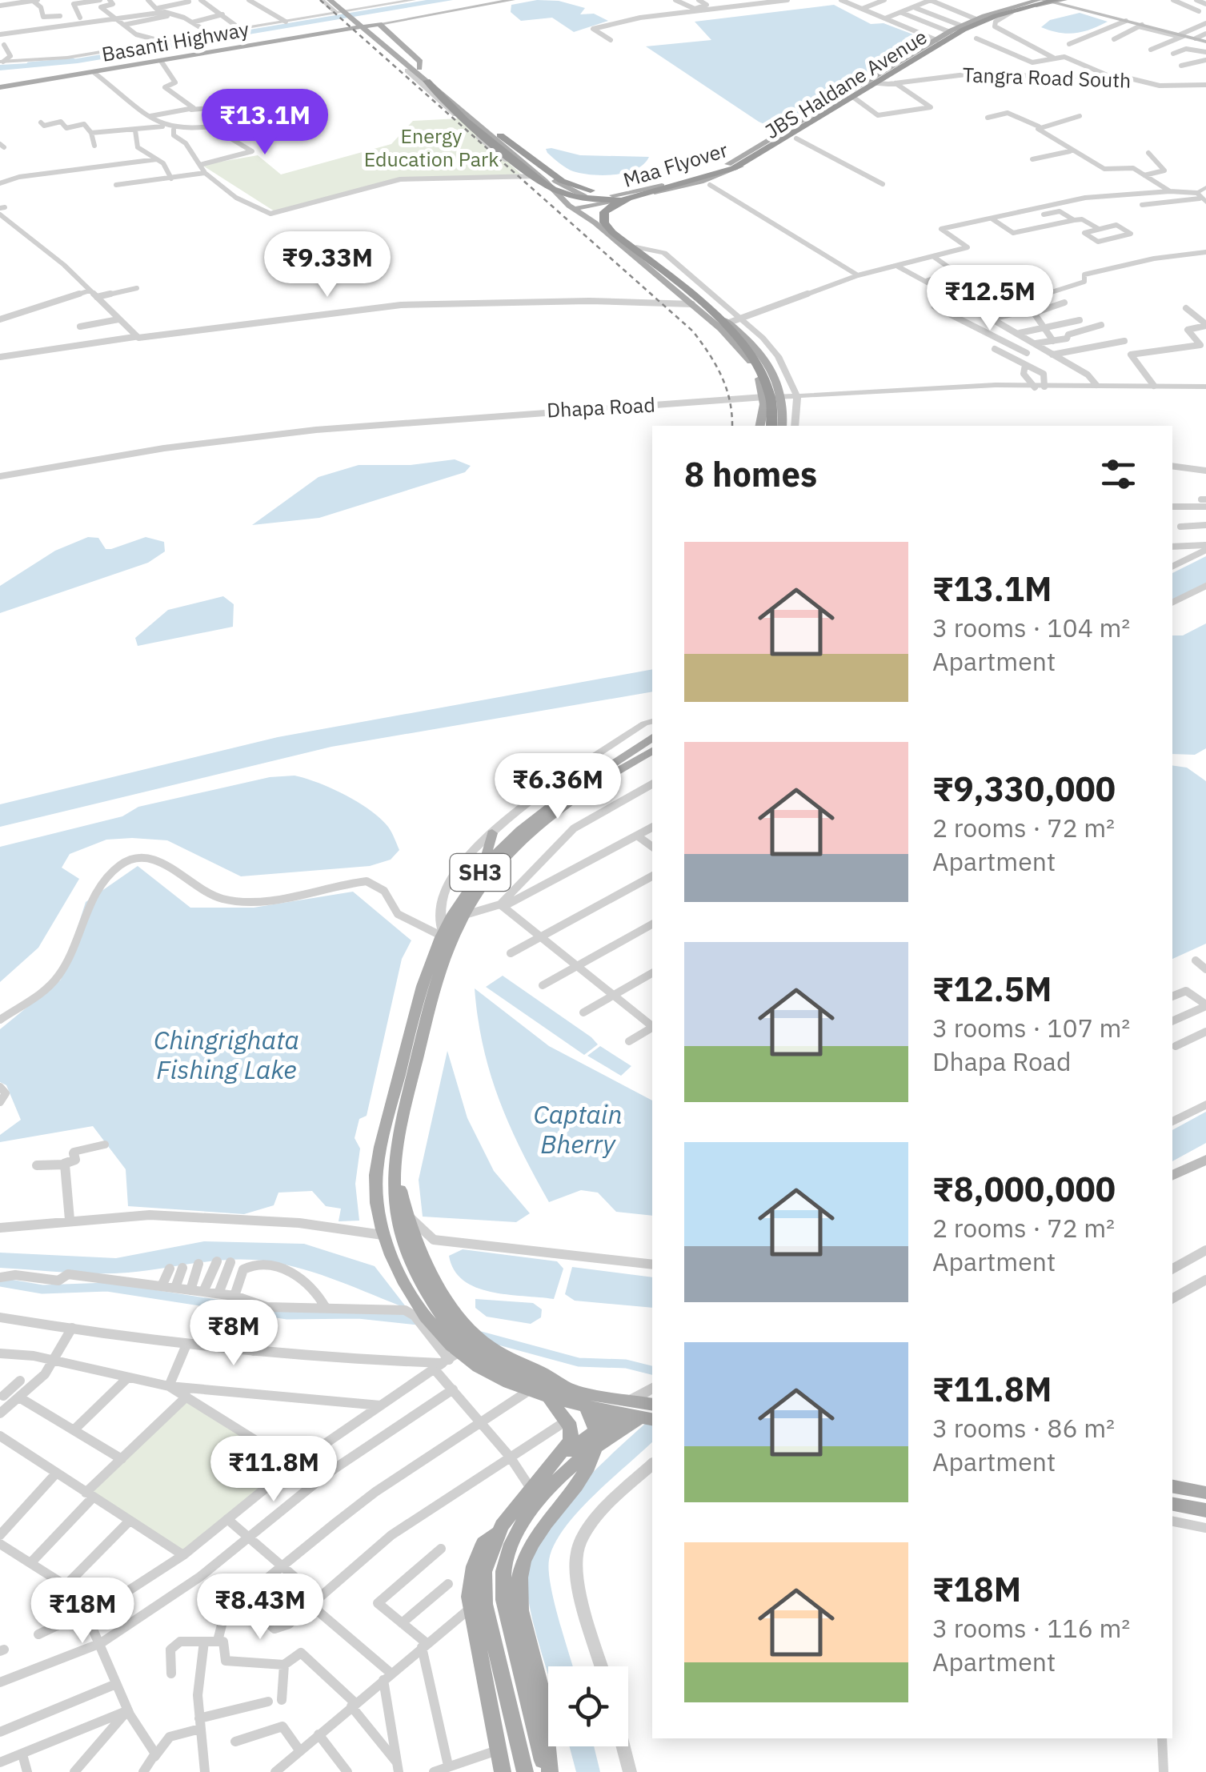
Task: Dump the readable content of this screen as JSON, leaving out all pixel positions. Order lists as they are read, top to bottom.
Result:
{
  "streets": {
    "highway": ["Maa Flyover"],
    "main road": ["Basanti Highway", "JBS Haldane Avenue", "SH3"],
    "street": ["Tangra Road South", "Dhapa Road"]
  },
  "crossings": [
    ["Tangra Road South", "JBS Haldane Avenue"],
    ["JBS Haldane Avenue", "Maa Flyover"]
  ],
  "water": ["Chingrighata Fishing Lake", "Captain Bherry"],
  "parks": ["Energy Education Park"],
  "page": {
    "price": [
      "₹13.1M",
      "₹9.33M",
      "₹12.5M",
      "₹6.36M",
      "₹8M",
      "₹11.8M",
      "₹8.43M",
      "₹18M"
    ],
    "heading": "8 homes",
    "list": [
      {
        "name": "₹13.1M",
        "note": "3 rooms · 104 m² · Apartment"
      },
      {
        "name": "₹9,330,000",
        "note": "2 rooms · 72 m² · Apartment"
      },
      {
        "name": "₹12.5M",
        "note": "3 rooms · 107 m² · Dhapa Road"
      },
      {
        "name": "₹8,000,000",
        "note": "2 rooms · 72 m² · Apartment"
      },
      {
        "name": "₹11.8M",
        "note": "3 rooms · 86 m² · Apartment"
      },
      {
        "name": "₹18M",
        "note": "3 rooms · 116 m² · Apartment"
      }
    ]
  }
}
